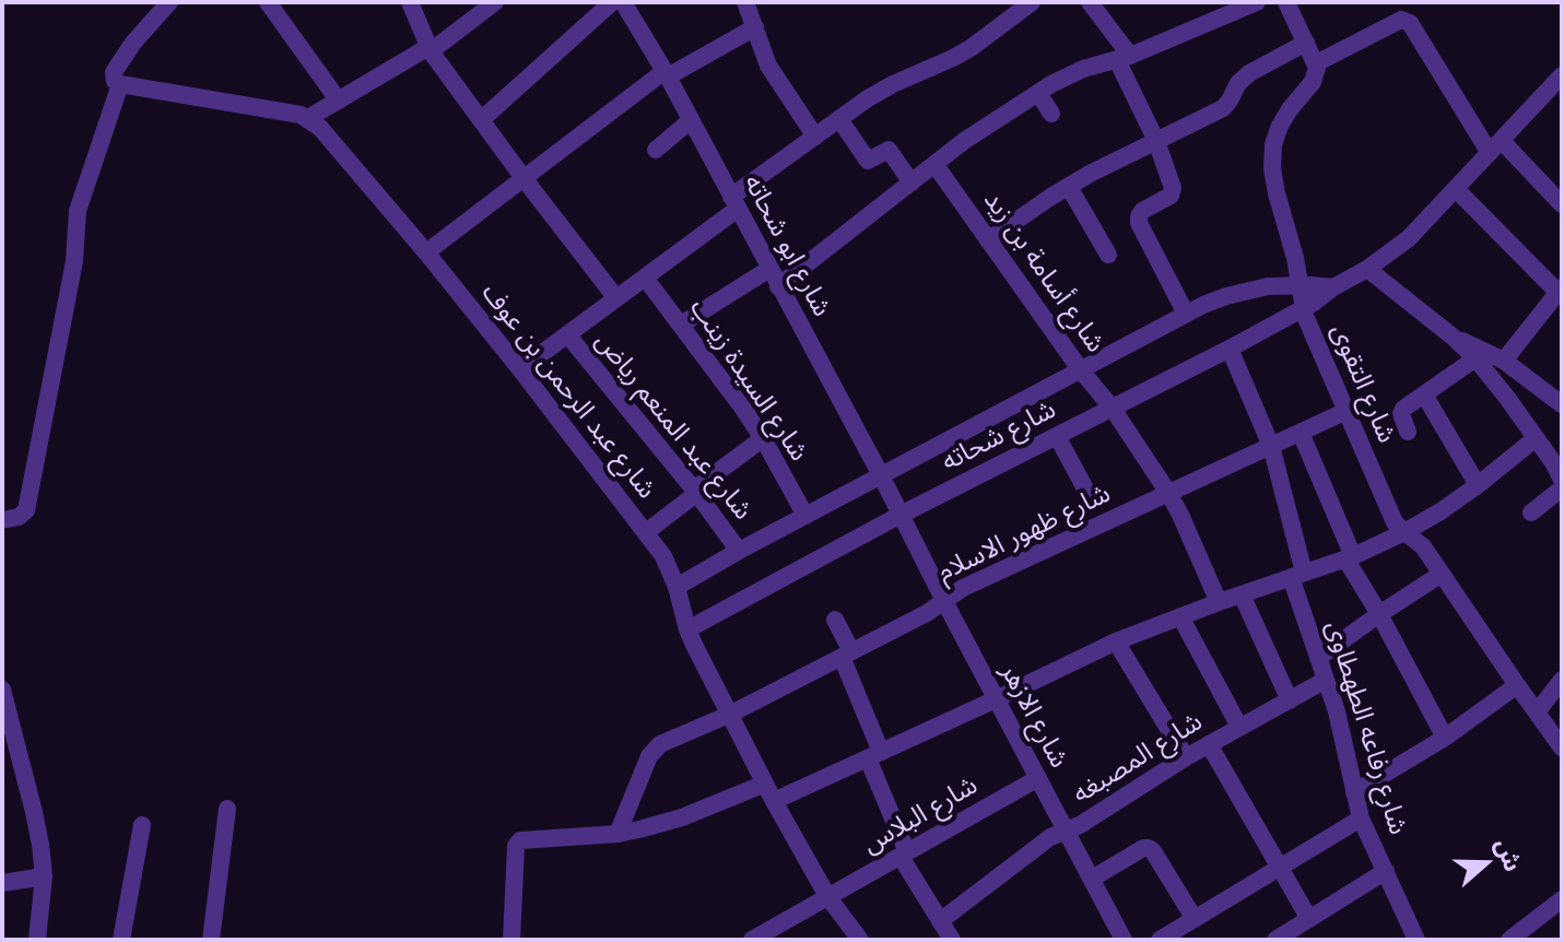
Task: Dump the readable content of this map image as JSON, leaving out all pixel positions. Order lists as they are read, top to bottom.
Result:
{
  "streets": {
    "street": [
      "شارع ابو شحاته",
      "شارع أسامة بن زيد",
      "شارع السيدة زينب",
      "شارع التقوى",
      "شارع عبد الرحمن بن عوف",
      "شارع عبد المنعم رياض",
      "شارع شحاته",
      "شارع ظهور الاسلام",
      "شارع الازهر",
      "شارع رفاعه الطهطاوى",
      "شارع المصبغه",
      "شارع البلاس"
    ]
  },
  "crossings": [
    ["شارع ابو شحاته", "شارع شحاته"],
    ["شارع ابو شحاته", "شارع الازهر"],
    ["شارع أسامة بن زيد", "شارع شحاته"],
    ["شارع أسامة بن زيد", "شارع ظهور الاسلام"],
    ["شارع السيدة زينب", "شارع شحاته"],
    ["شارع التقوى", "شارع شحاته"],
    ["شارع التقوى", "شارع ظهور الاسلام"],
    ["شارع عبد الرحمن بن عوف", "شارع شحاته"],
    ["شارع عبد الرحمن بن عوف", "شارع ظهور الاسلام"],
    ["شارع عبد الرحمن بن عوف", "شارع البلاس"],
    ["شارع عبد المنعم رياض", "شارع شحاته"],
    ["شارع شحاته", "شارع الازهر"],
    ["شارع شحاته", "شارع رفاعه الطهطاوى"],
    ["شارع ظهور الاسلام", "شارع الازهر"],
    ["شارع ظهور الاسلام", "شارع رفاعه الطهطاوى"],
    ["شارع الازهر", "شارع المصبغه"],
    ["شارع الازهر", "شارع البلاس"],
    ["شارع رفاعه الطهطاوى", "شارع المصبغه"]
  ],
  "north": "right"
}
